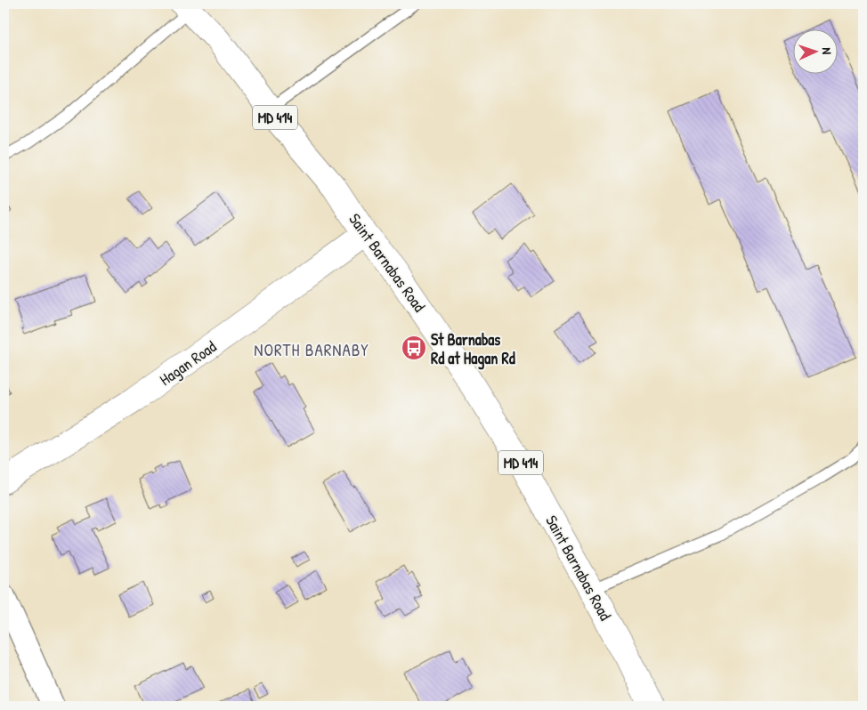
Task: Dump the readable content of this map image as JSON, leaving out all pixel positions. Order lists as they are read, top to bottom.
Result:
{
  "streets": {
    "main road": ["MD 414", "Saint Barnabas Road", "Hagan Road"]
  },
  "crossings": [
    ["Saint Barnabas Road", "Hagan Road"]
  ],
  "districts": ["NORTH BARNABY"],
  "places": {
    "bus stop": ["St Barnabas Rd at Hagan Rd"]
  },
  "north": "right"
}
